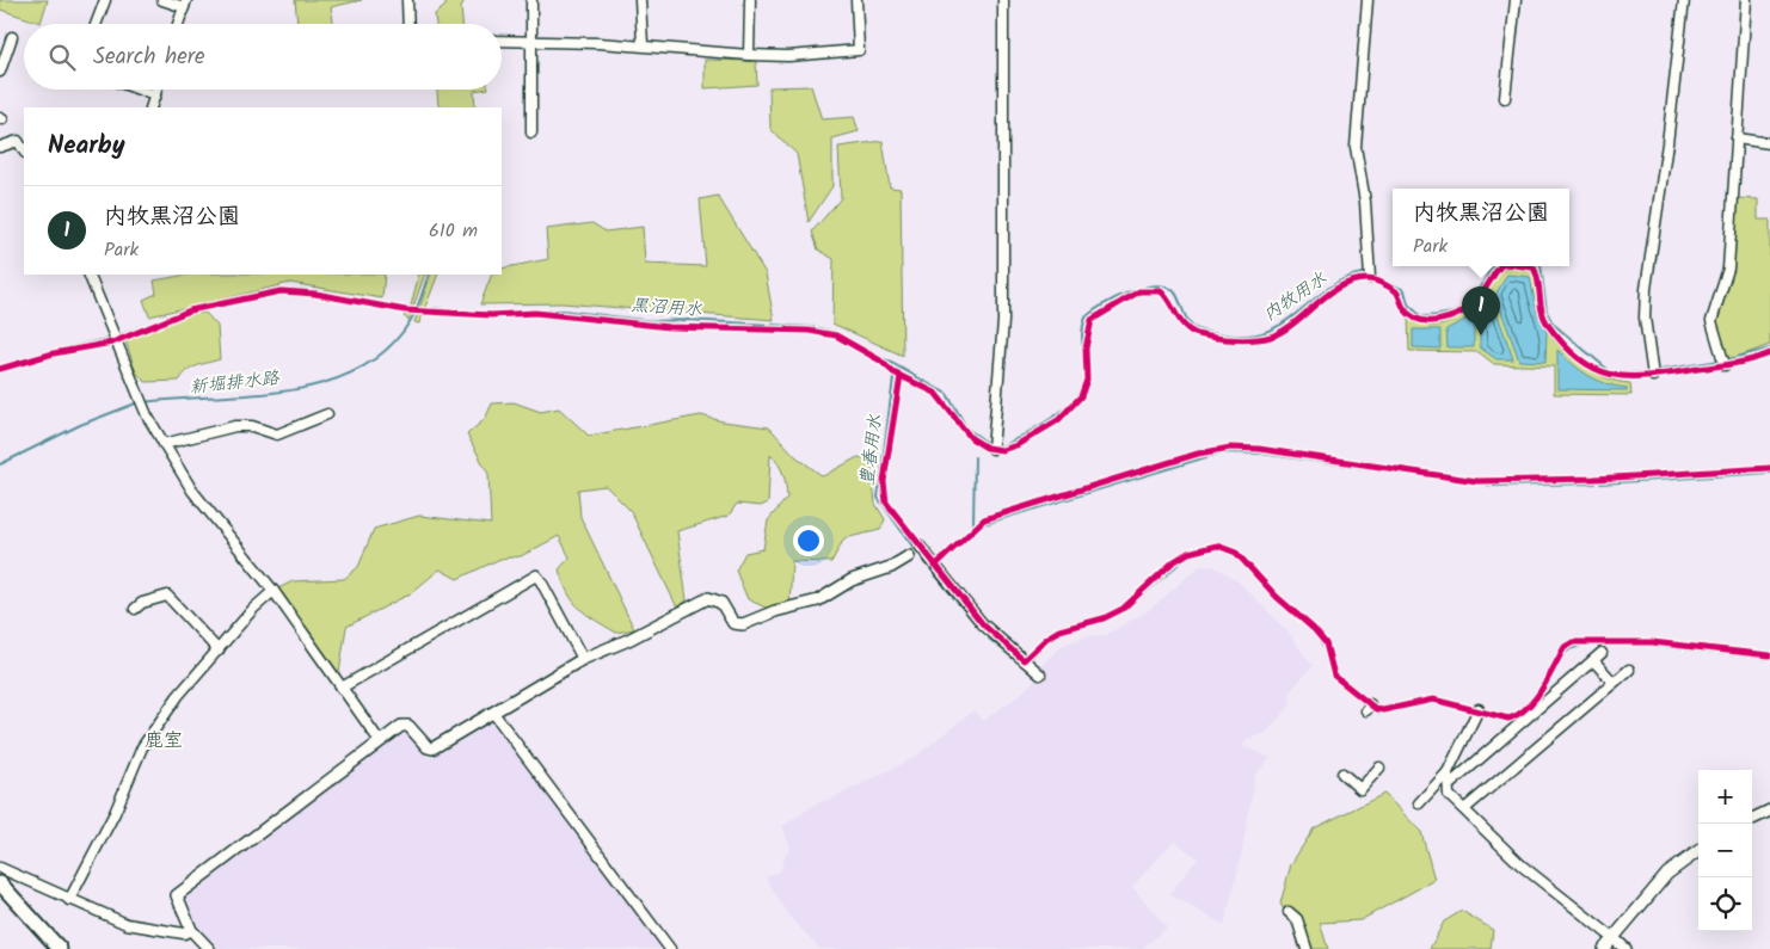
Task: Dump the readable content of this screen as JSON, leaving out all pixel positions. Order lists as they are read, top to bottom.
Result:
{
  "districts": ["鹿室"],
  "water": [
    "内牧用水",
    "黒沼用水",
    "新堀排水路",
    "豊春用水"
  ],
  "page": {
    "search": "Search here",
    "heading": "Nearby",
    "list": [
      {
        "mark": "1",
        "name": "内牧黒沼公園",
        "note": "Park",
        "value": "610 m"
      }
    ],
    "popup": ["内牧黒沼公園", "Park"],
    "pins": "1",
    "map_buttons": ["+", "−"]
  }
}
